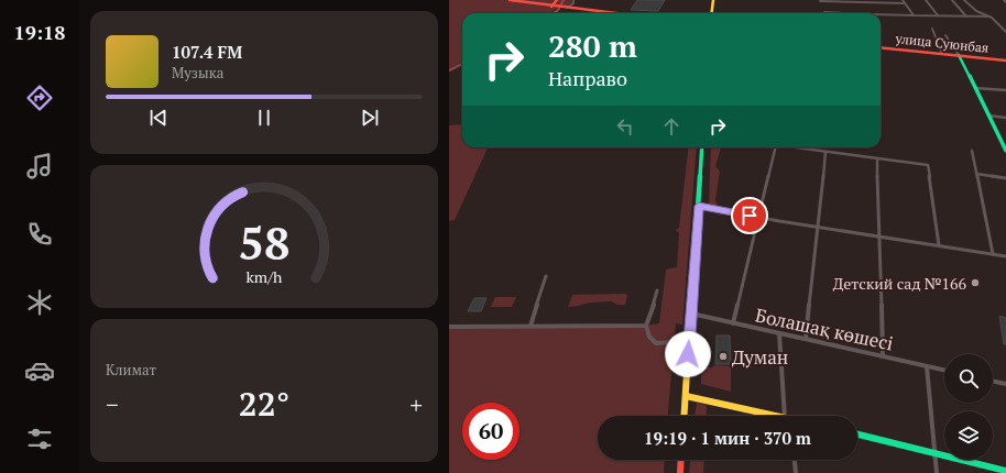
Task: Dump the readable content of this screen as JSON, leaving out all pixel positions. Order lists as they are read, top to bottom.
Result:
{
  "streets": {
    "street": ["улица Суюнбая", "Болашақ көшесі"]
  },
  "places": ["Детский сад №166", "Думан"],
  "page": {
    "tabs": "19:18",
    "turn": ["280 m", "Направо"],
    "song": ["107.4 FM", "Музыка"],
    "tile": "Климат",
    "heat": ["−", "22°", "+"],
    "limit": "60",
    "trip": "19:19 · 1 мин · 370 m",
    "gauge": ["58", "km/h"]
  }
}
